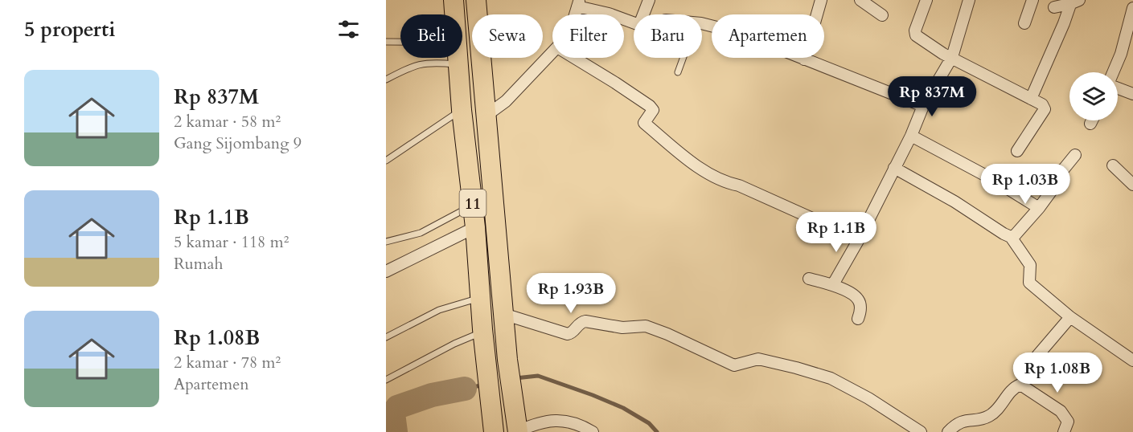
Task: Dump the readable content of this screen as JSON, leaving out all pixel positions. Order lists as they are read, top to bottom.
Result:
{
  "streets": {
    "highway": ["11"]
  },
  "page": {
    "heading": "5 properti",
    "chip": [
      "Beli",
      "Sewa",
      "Filter",
      "Baru",
      "Apartemen"
    ],
    "list": [
      {
        "name": "Rp 837M",
        "note": "2 kamar · 58 m² · Gang Sijombang 9"
      },
      {
        "name": "Rp 1.1B",
        "note": "5 kamar · 118 m² · Rumah"
      },
      {
        "name": "Rp 1.08B",
        "note": "2 kamar · 78 m² · Apartemen"
      }
    ],
    "price": [
      "Rp 837M",
      "Rp 1.03B",
      "Rp 1.1B",
      "Rp 1.93B",
      "Rp 1.08B"
    ]
  }
}
